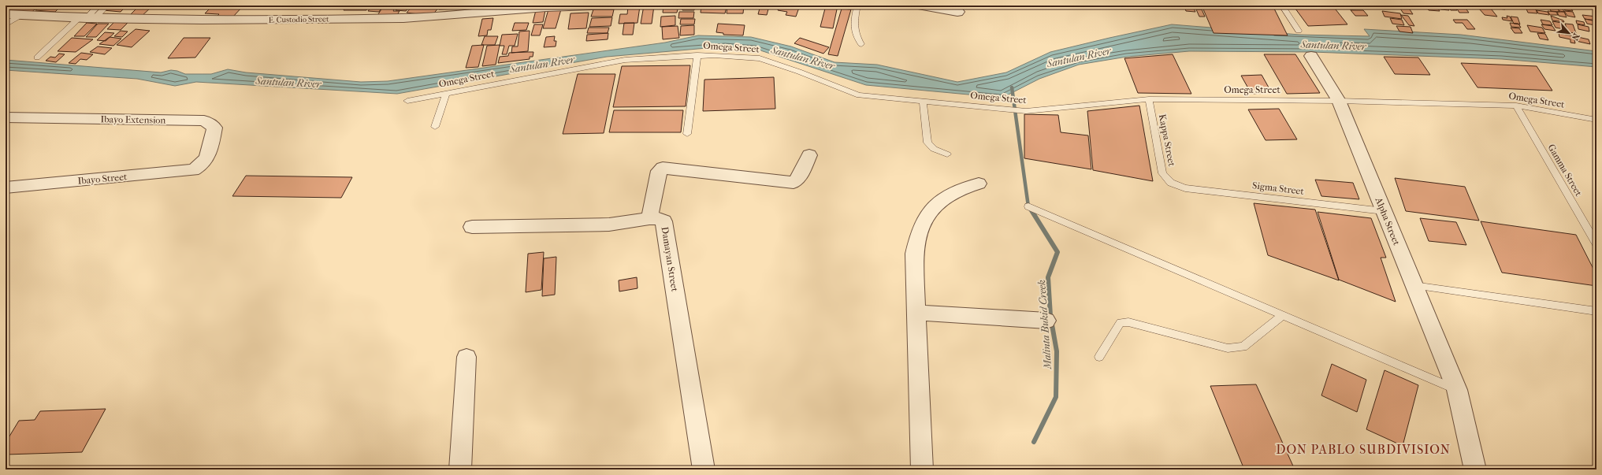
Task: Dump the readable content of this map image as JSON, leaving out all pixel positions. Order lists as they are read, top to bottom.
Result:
{
  "streets": {
    "street": [
      "E. Custodio Street",
      "Ibayo Extension",
      "Ibayo Street",
      "Alpha Street",
      "Damayan Street"
    ],
    "lane": [
      "Omega Street",
      "Kappa Street",
      "Gamma Street",
      "Sigma Street"
    ]
  },
  "crossings": [
    ["Omega Street", "Kappa Street"],
    ["Omega Street", "Gamma Street"],
    ["Omega Street", "Alpha Street"],
    ["Ibayo Extension", "Ibayo Street"],
    ["Kappa Street", "Sigma Street"],
    ["Sigma Street", "Alpha Street"]
  ],
  "districts": ["DON PABLO SUBDIVISION"],
  "water": ["Santulan River", "Malinta Bukid Creek"],
  "north": "bottom right"
}
